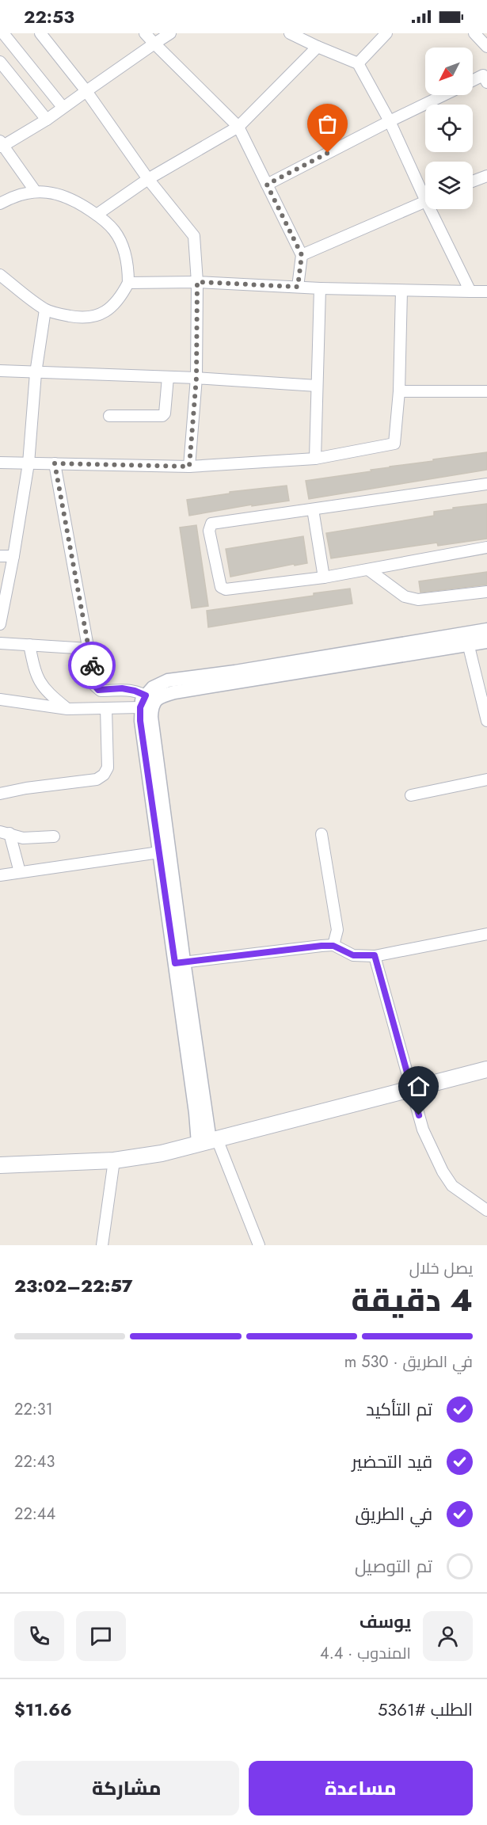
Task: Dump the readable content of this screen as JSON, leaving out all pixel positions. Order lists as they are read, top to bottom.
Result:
{
  "north": "bottom left",
  "page": {
    "status": "22:53",
    "heading": ["4 دقيقة", "يصل خلال", "22:57–23:02"],
    "panel": [
      "يوسف",
      "المندوب · 4.4",
      "الطلب #5361",
      "$11.66"
    ],
    "bar": "في الطريق · 530 m",
    "list": [
      ["تم التأكيد", "22:31"],
      ["قيد التحضير", "22:43"],
      ["في الطريق", "22:44"],
      "تم التوصيل"
    ],
    "buttons": ["مساعدة", "مشاركة"]
  }
}
